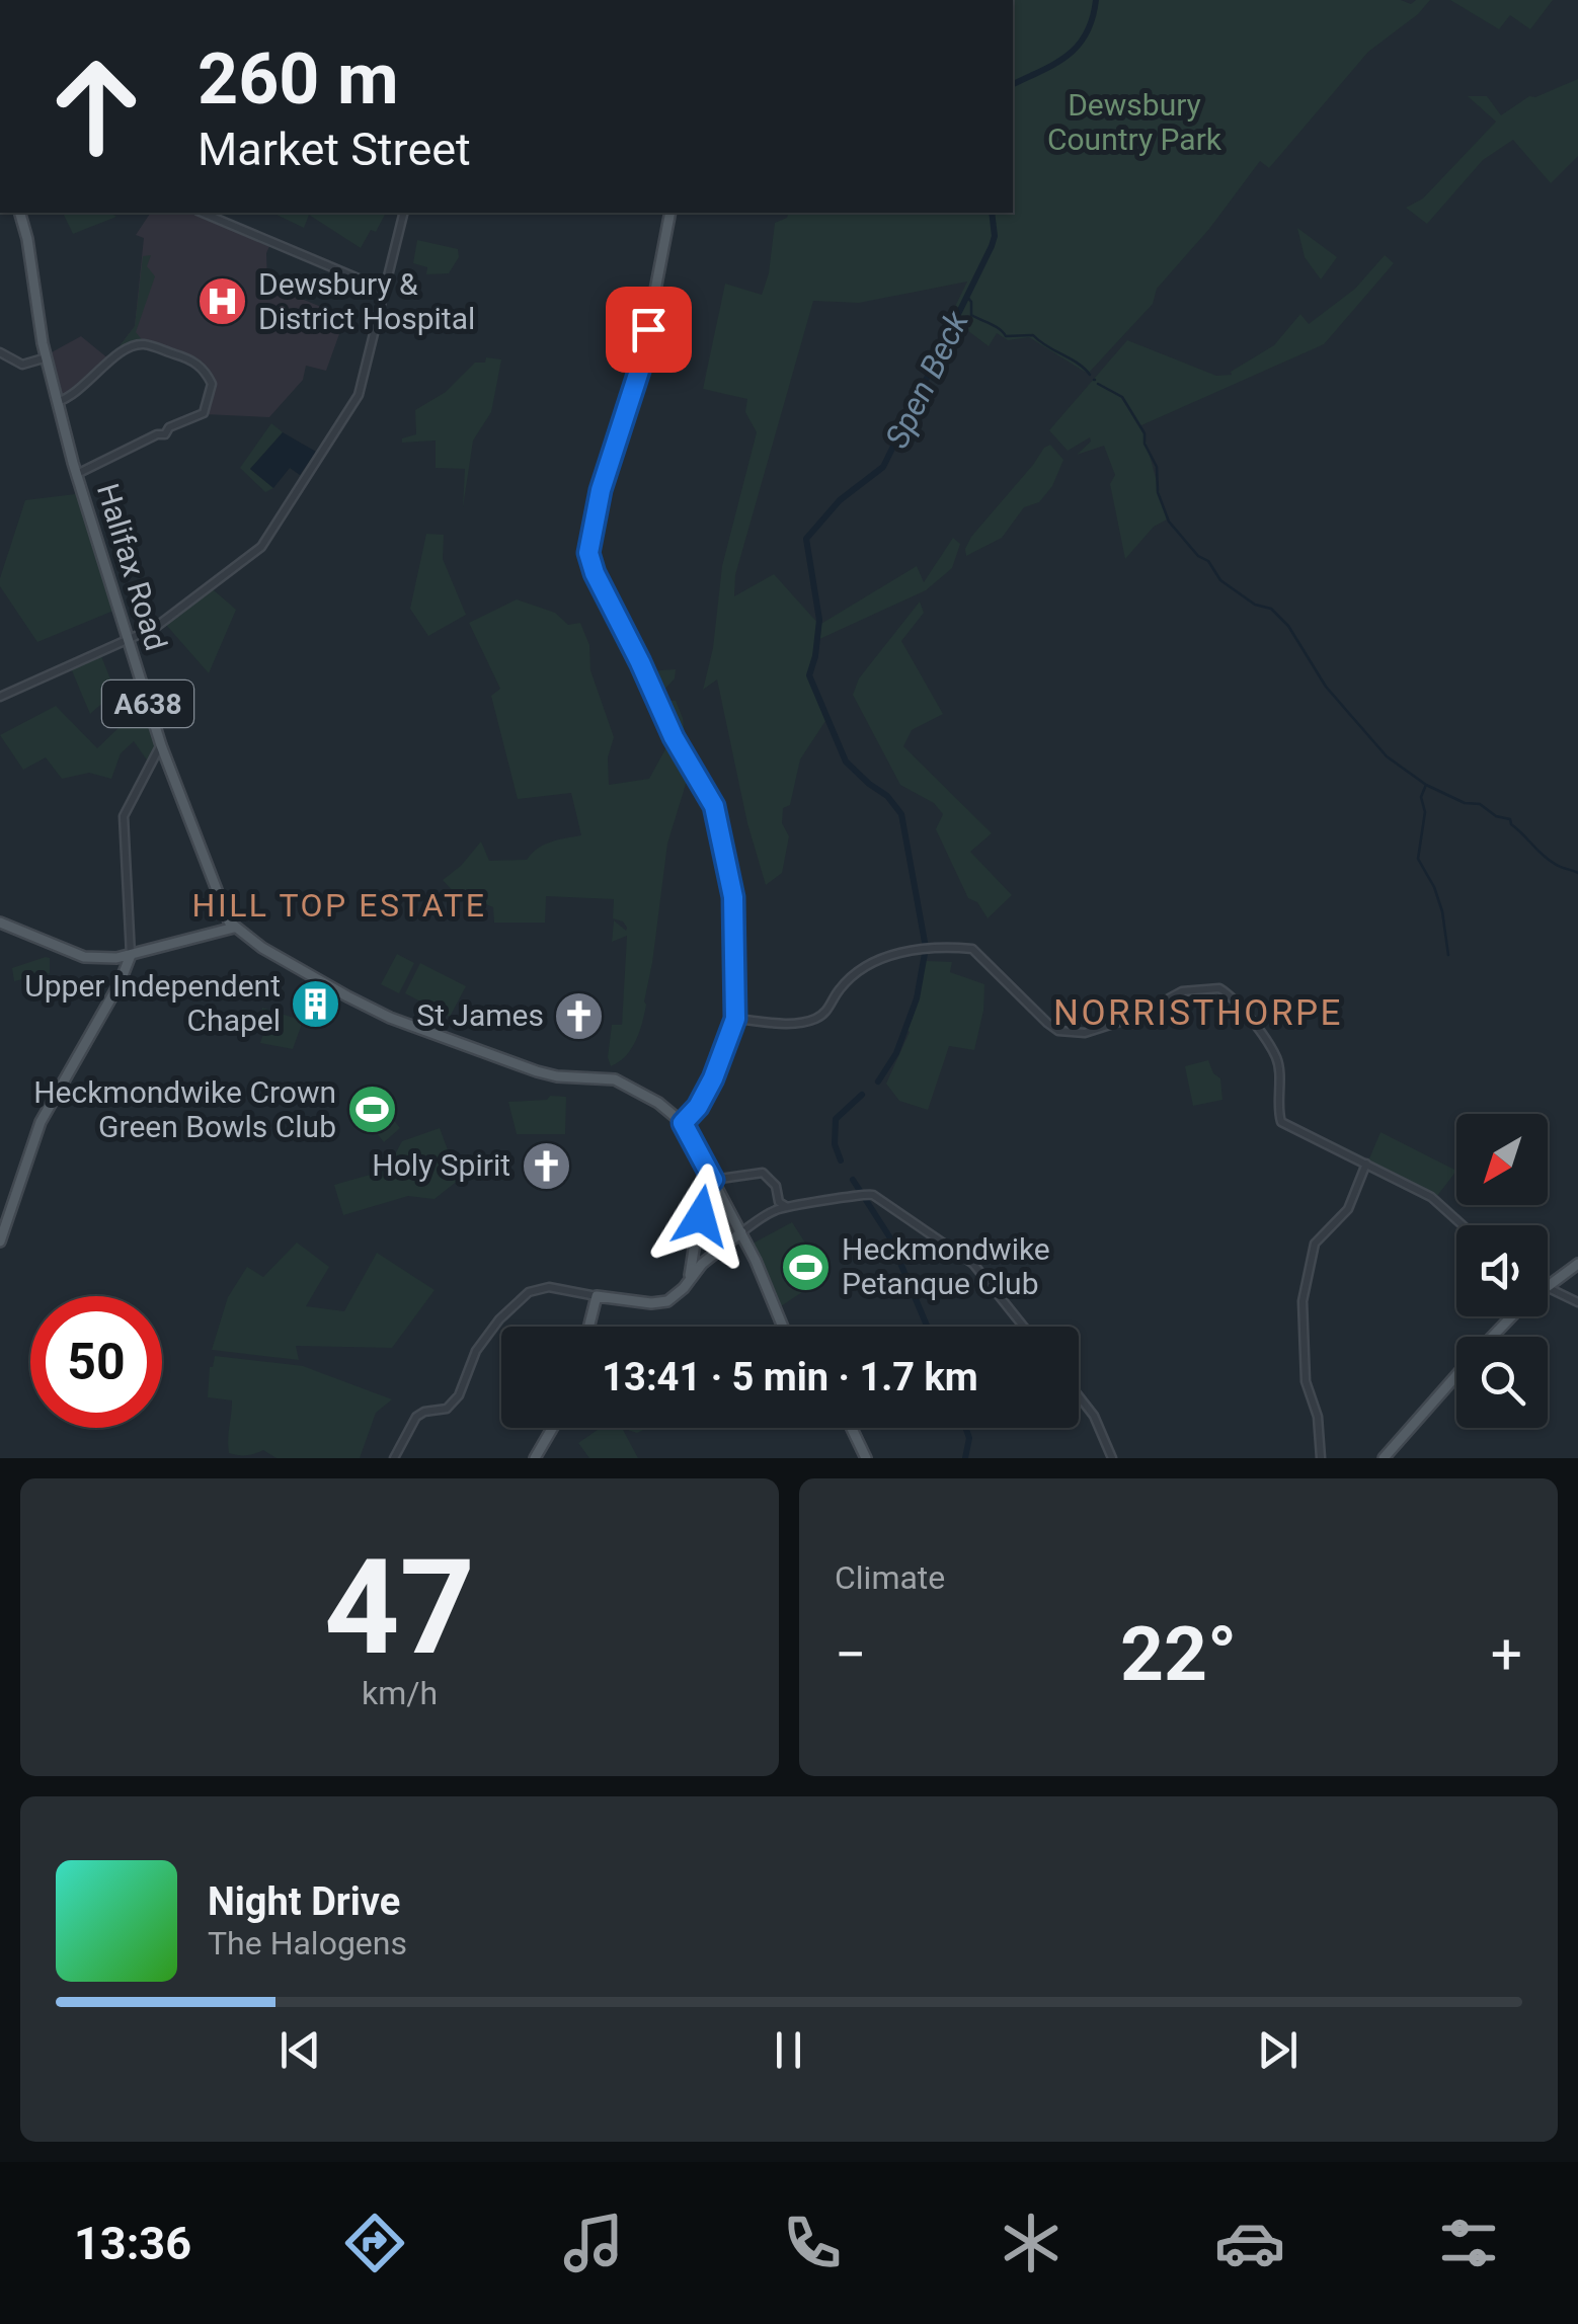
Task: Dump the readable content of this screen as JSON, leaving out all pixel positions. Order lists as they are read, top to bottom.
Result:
{
  "streets": {
    "main road": ["Halifax Road", "A638"]
  },
  "districts": ["HILL TOP ESTATE", "NORRISTHORPE"],
  "water": ["Spen Beck"],
  "parks": ["Dewsbury Country Park"],
  "places": {
    "hospital": ["Dewsbury & District Hospital"],
    "building": ["Upper Independent Chapel"],
    "church": ["St James", "Holy Spirit"],
    "sports": ["Heckmondwike Crown Green Bowls Club", "Heckmondwike Petanque Club"]
  },
  "north": "bottom left",
  "page": {
    "turn": ["260 m", "Market Street"],
    "limit": "50",
    "trip": "13:41 · 5 min · 1.7 km",
    "tile": [
      ["47", "km/h"],
      "Climate"
    ],
    "heat": ["−", "22°", "+"],
    "song": ["Night Drive", "The Halogens"],
    "tabs": "13:36"
  }
}
